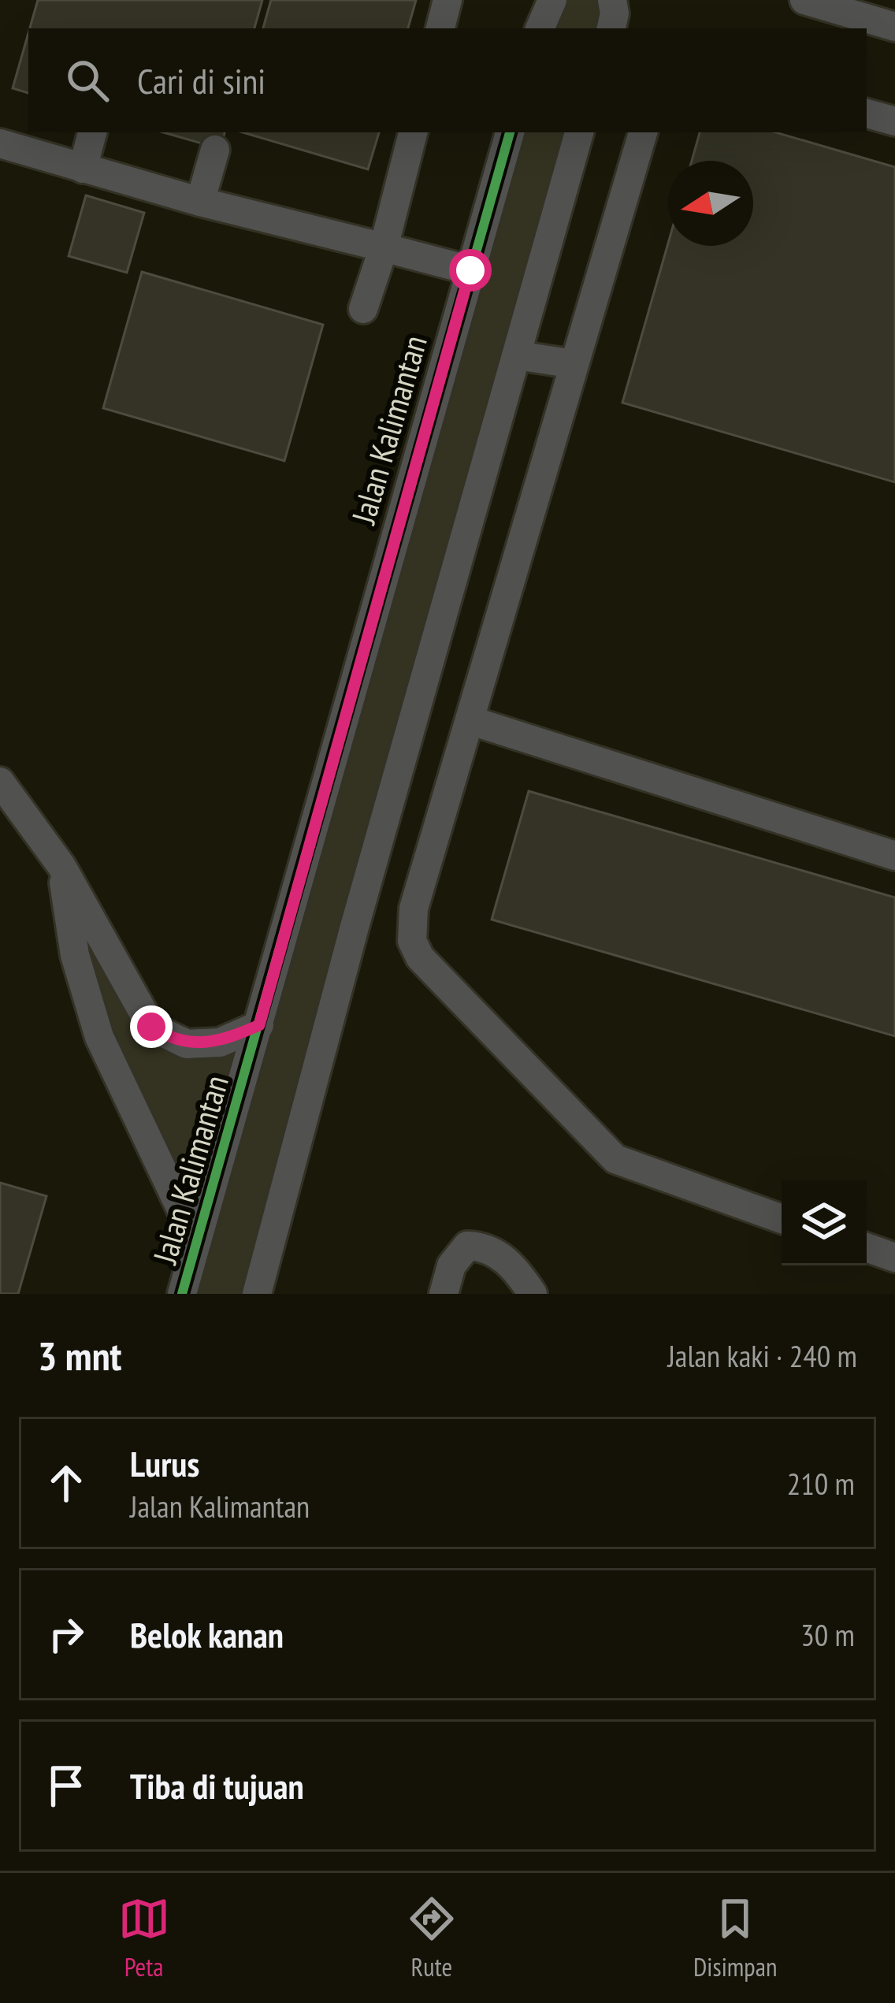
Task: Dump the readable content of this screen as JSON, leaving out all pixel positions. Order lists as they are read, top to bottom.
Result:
{
  "streets": {
    "street": ["Jalan Kalimantan"]
  },
  "north": "left",
  "page": {
    "search": "Cari di sini",
    "heading": ["3 mnt", "Jalan kaki · 240 m"],
    "list": [
      ["Lurus", "Jalan Kalimantan", "210 m"],
      ["Belok kanan", "30 m"],
      "Tiba di tujuan"
    ],
    "nav": ["Peta", "Rute", "Disimpan"]
  }
}
